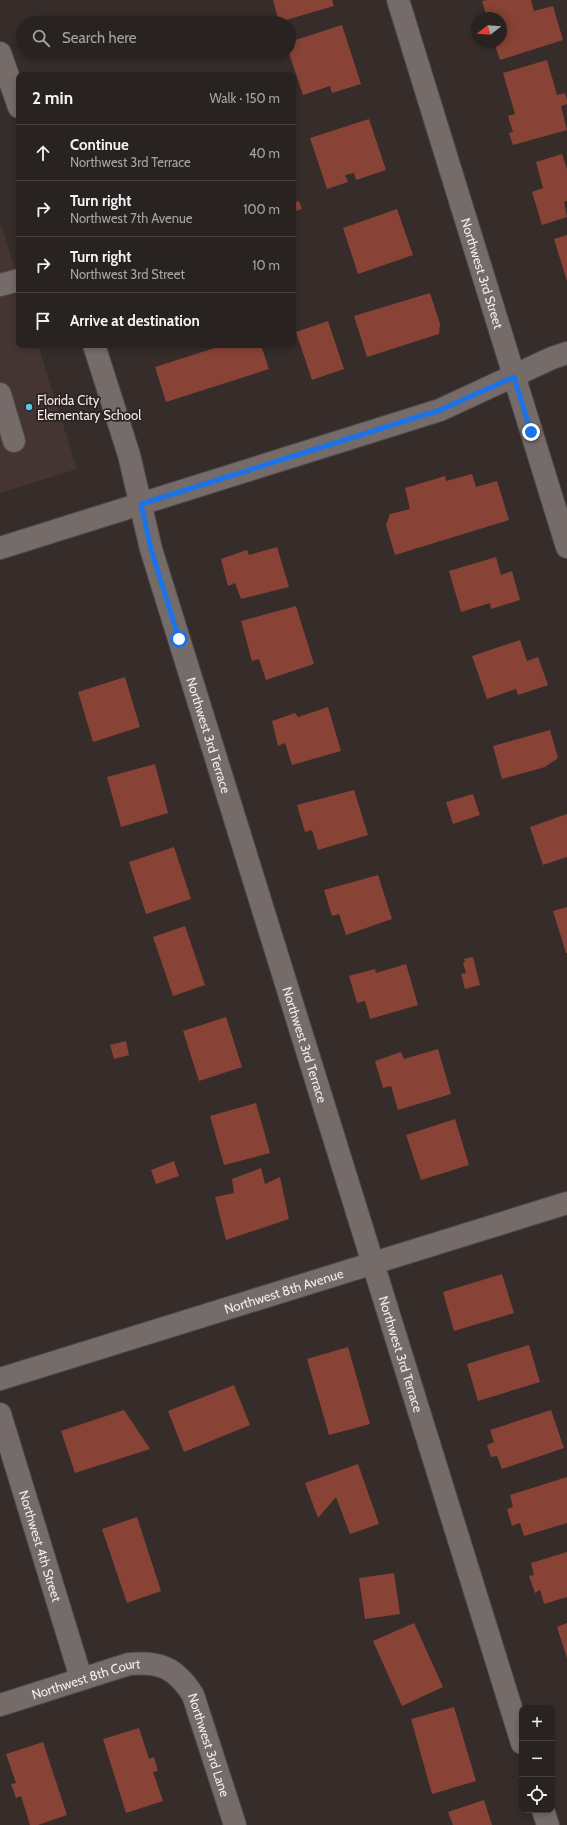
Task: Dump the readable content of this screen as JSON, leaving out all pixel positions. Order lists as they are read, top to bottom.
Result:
{
  "streets": {
    "street": [
      "Northwest 3rd Street",
      "Northwest 3rd Terrace",
      "Northwest 8th Avenue",
      "Northwest 4th Street",
      "Northwest 8th Court",
      "Northwest 3rd Lane"
    ]
  },
  "crossings": [
    ["Northwest 3rd Terrace", "Northwest 8th Avenue"],
    ["Northwest 4th Street", "Northwest 8th Court"],
    ["Northwest 8th Court", "Northwest 3rd Lane"]
  ],
  "places": ["Florida City Elementary School"],
  "north": "left",
  "page": {
    "search": "Search here",
    "heading": ["2 min", "Walk · 150 m"],
    "list": [
      ["Continue", "Northwest 3rd Terrace", "40 m"],
      ["Turn right", "Northwest 7th Avenue", "100 m"],
      ["Turn right", "Northwest 3rd Street", "10 m"],
      "Arrive at destination"
    ],
    "map_buttons": ["+", "−"]
  }
}
